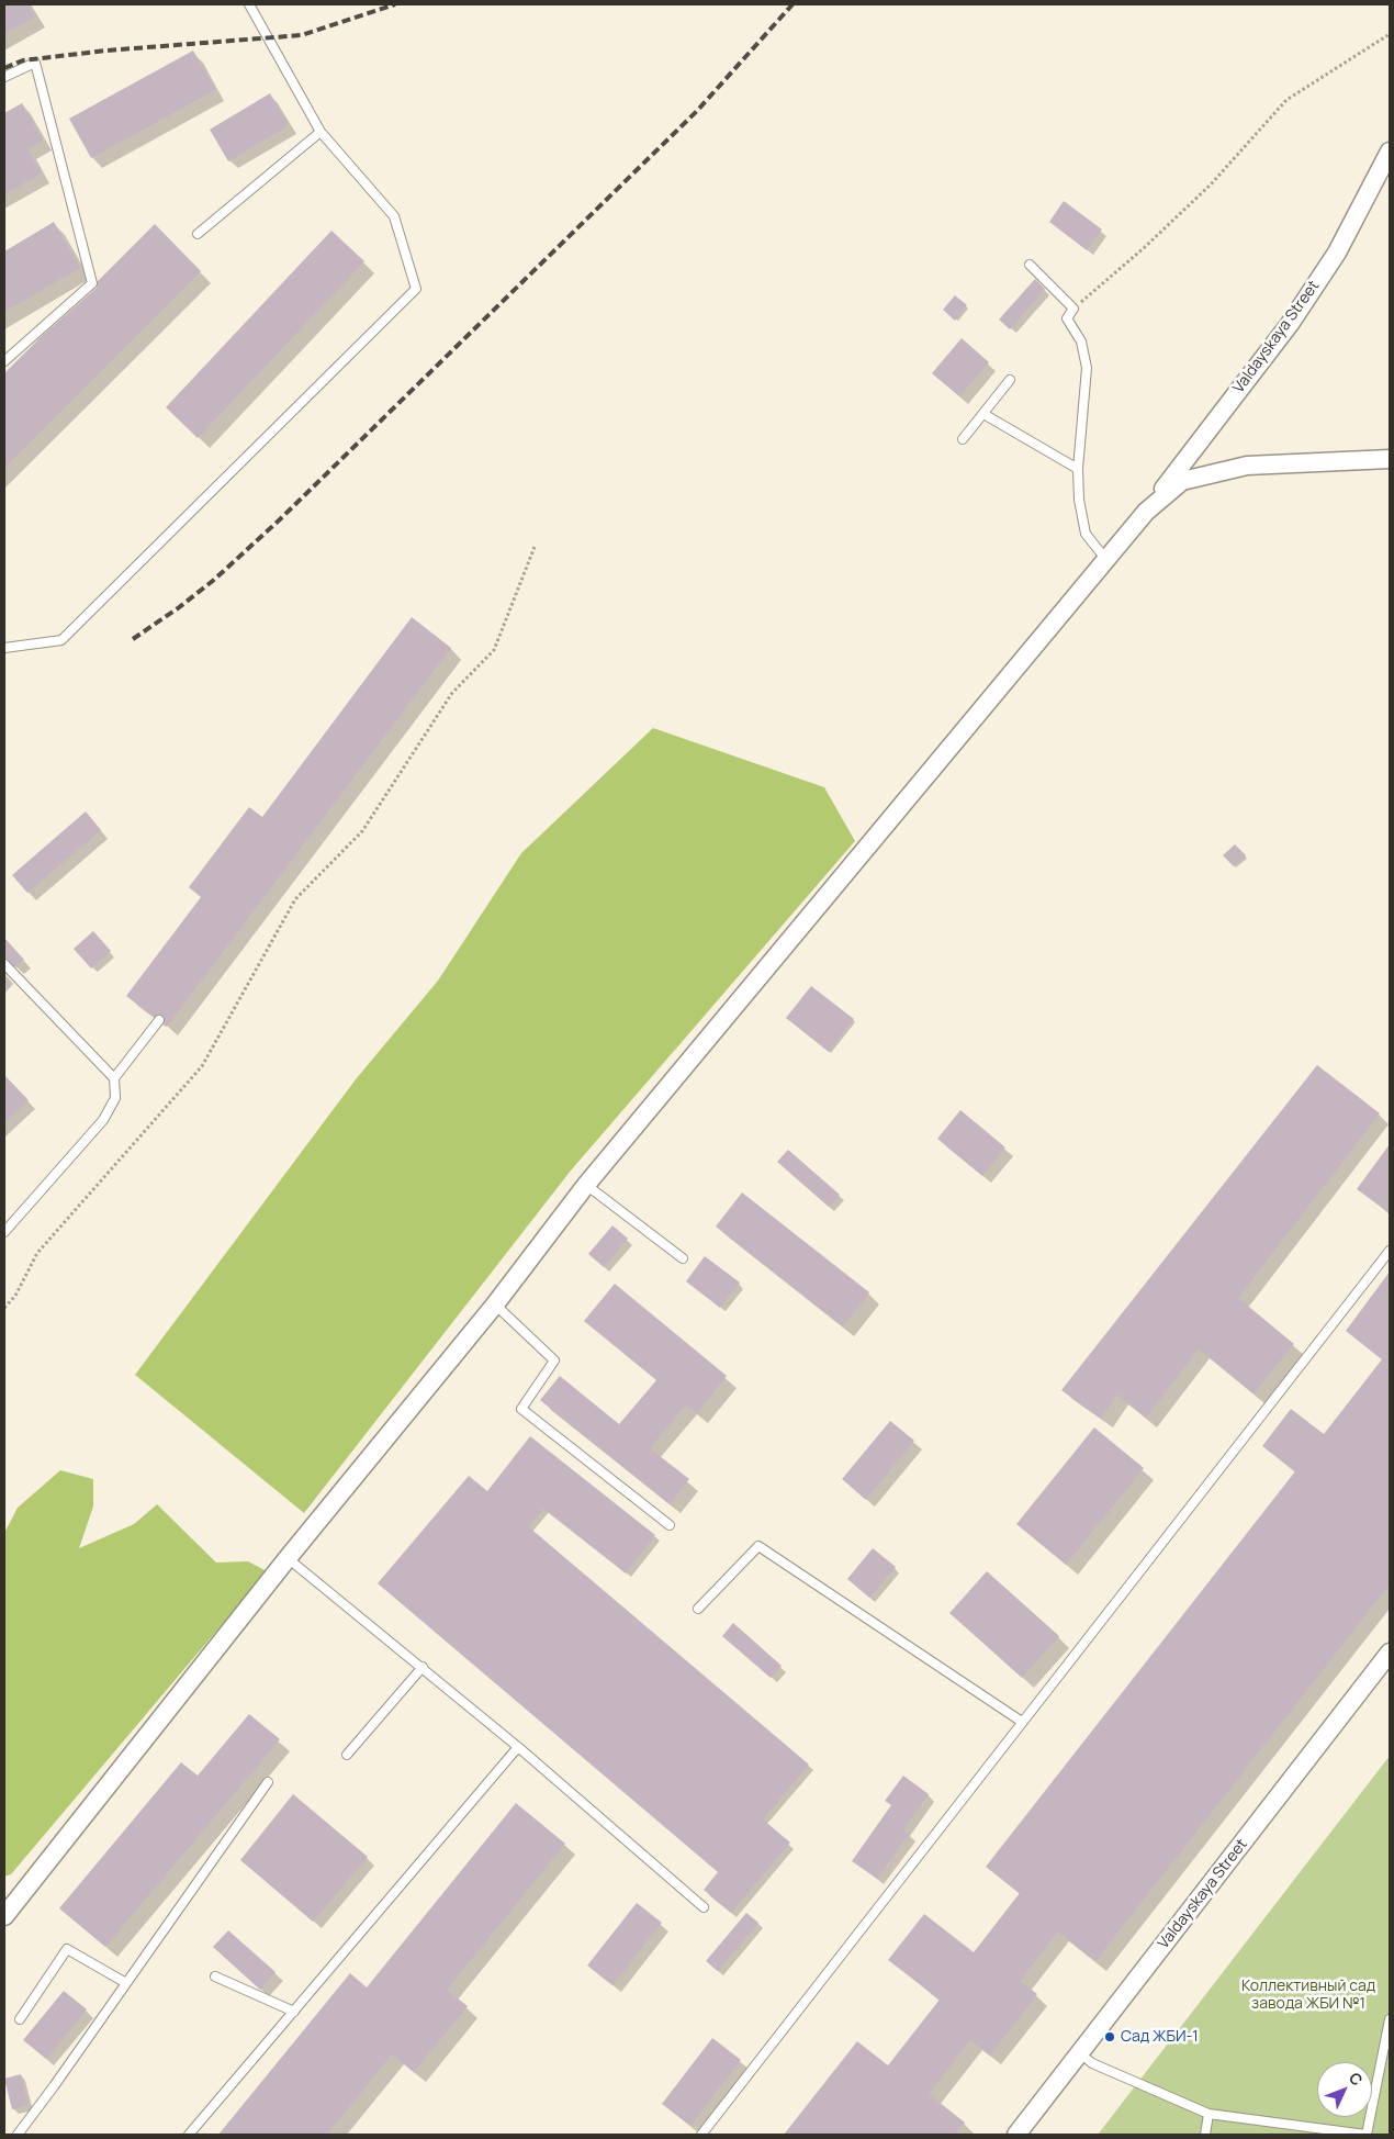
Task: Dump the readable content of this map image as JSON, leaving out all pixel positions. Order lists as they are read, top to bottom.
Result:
{
  "streets": {
    "street": ["Valdayskaya Street"]
  },
  "parks": ["Коллективный сад завода ЖБИ №1"],
  "places": ["Сад ЖБИ-1"],
  "north": "top right"
}
